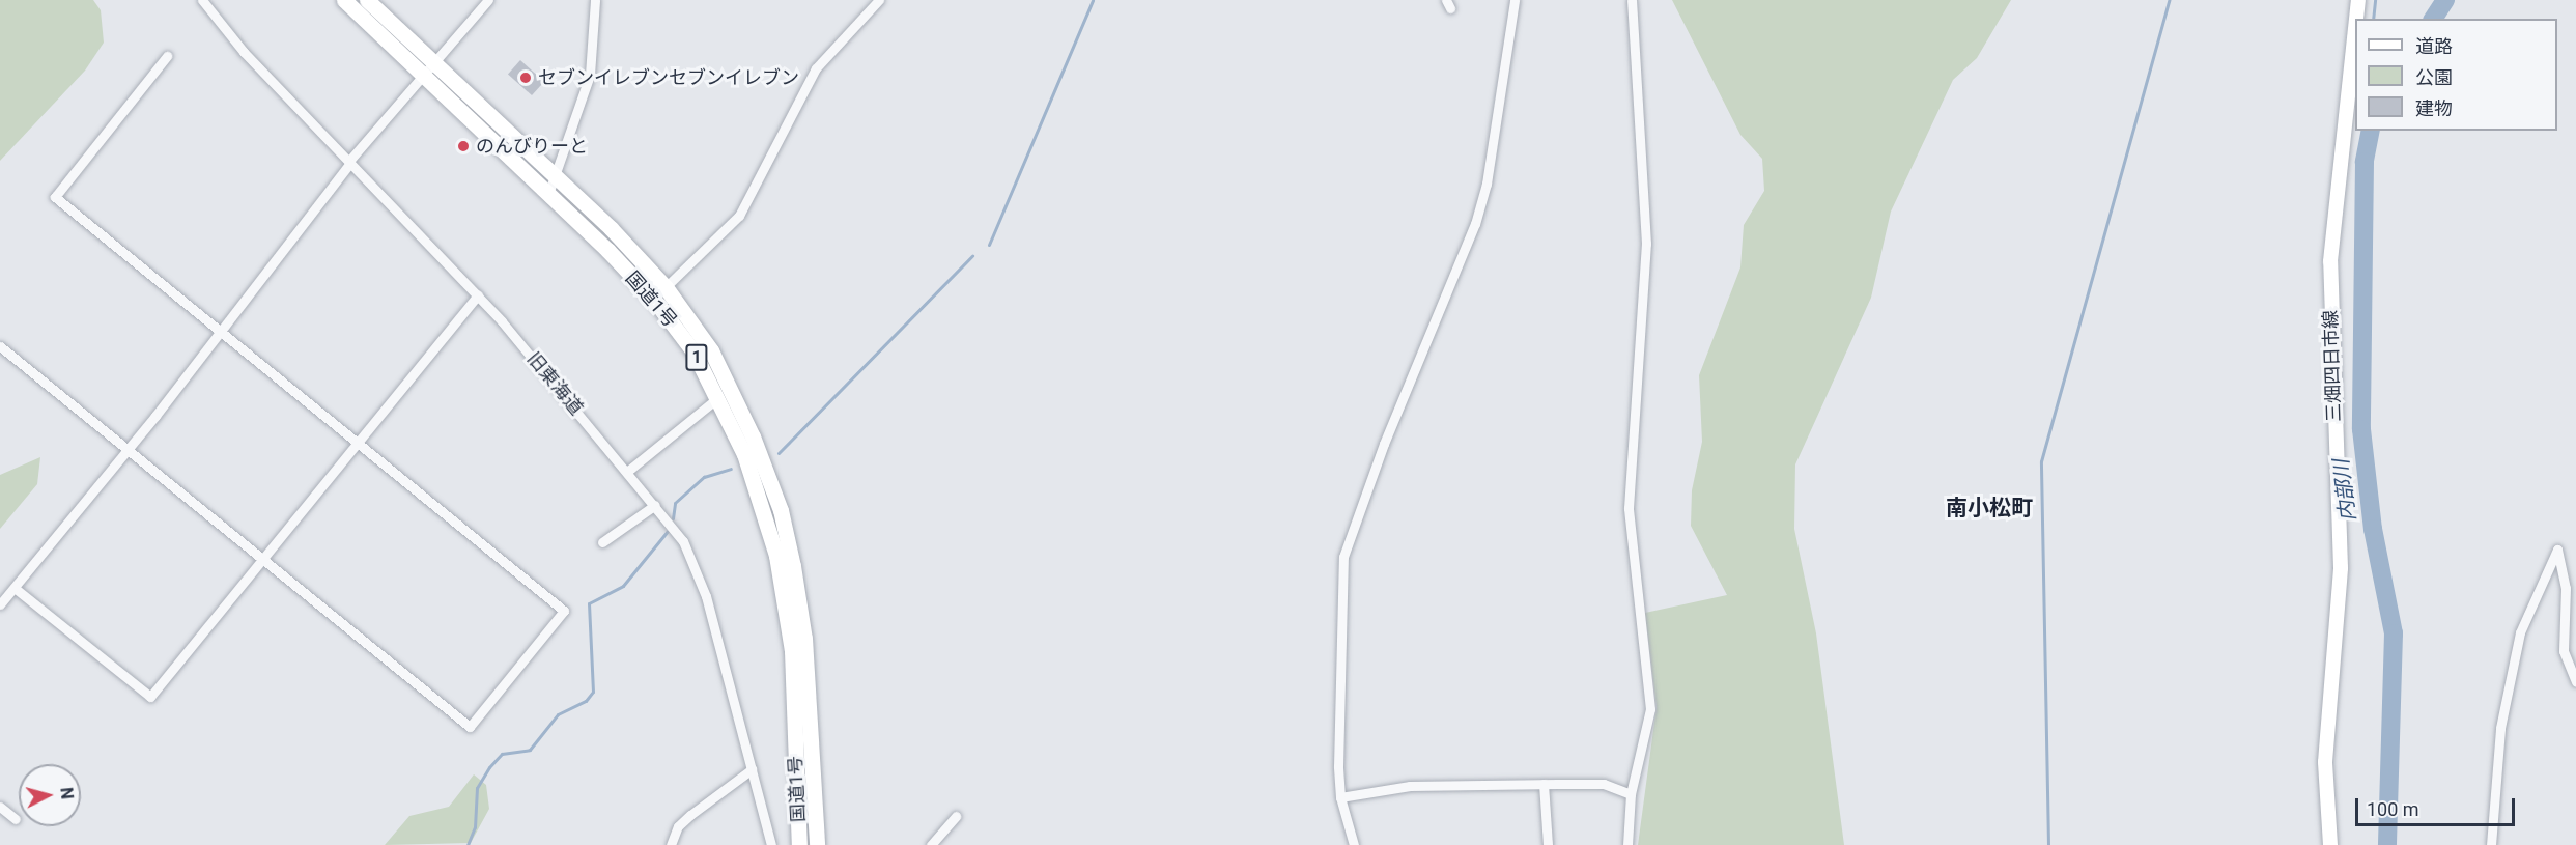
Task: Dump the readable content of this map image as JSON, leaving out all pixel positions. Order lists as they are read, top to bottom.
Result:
{
  "streets": {
    "highway": ["国道1号", "1"],
    "main road": ["三畑四日市線"],
    "street": ["旧東海道"]
  },
  "districts": ["南小松町"],
  "water": ["内部川"],
  "places": ["セブンイレブンセブンイレブン", "のんびりーと"],
  "legend": ["道路", "公園", "建物"],
  "scale_bar": "100 m",
  "north": "right"
}
